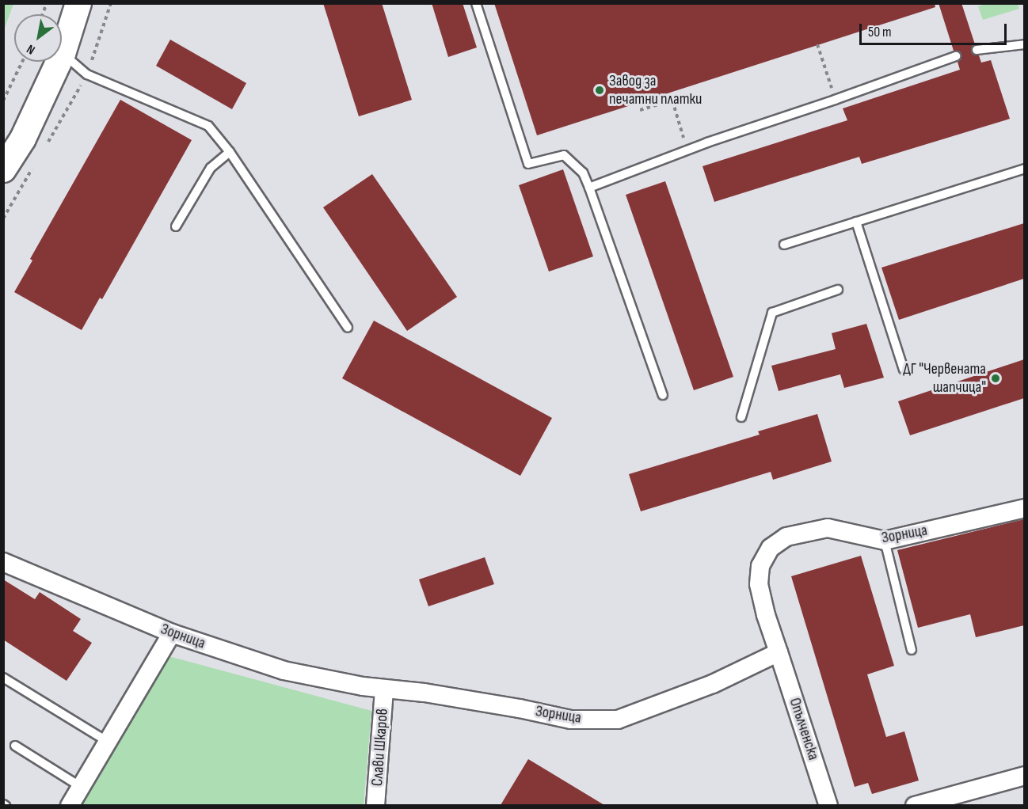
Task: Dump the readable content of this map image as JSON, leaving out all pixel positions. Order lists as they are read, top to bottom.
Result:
{
  "streets": {
    "street": ["Зорница", "Опълченска", "Слави Шкаров"]
  },
  "crossings": [
    ["Зорница", "Опълченска"],
    ["Зорница", "Слави Шкаров"]
  ],
  "places": ["Завод за печатни платки", "ДГ \"Червената шапчица\""],
  "scale_bar": "50 m",
  "north": "bottom left"
}
